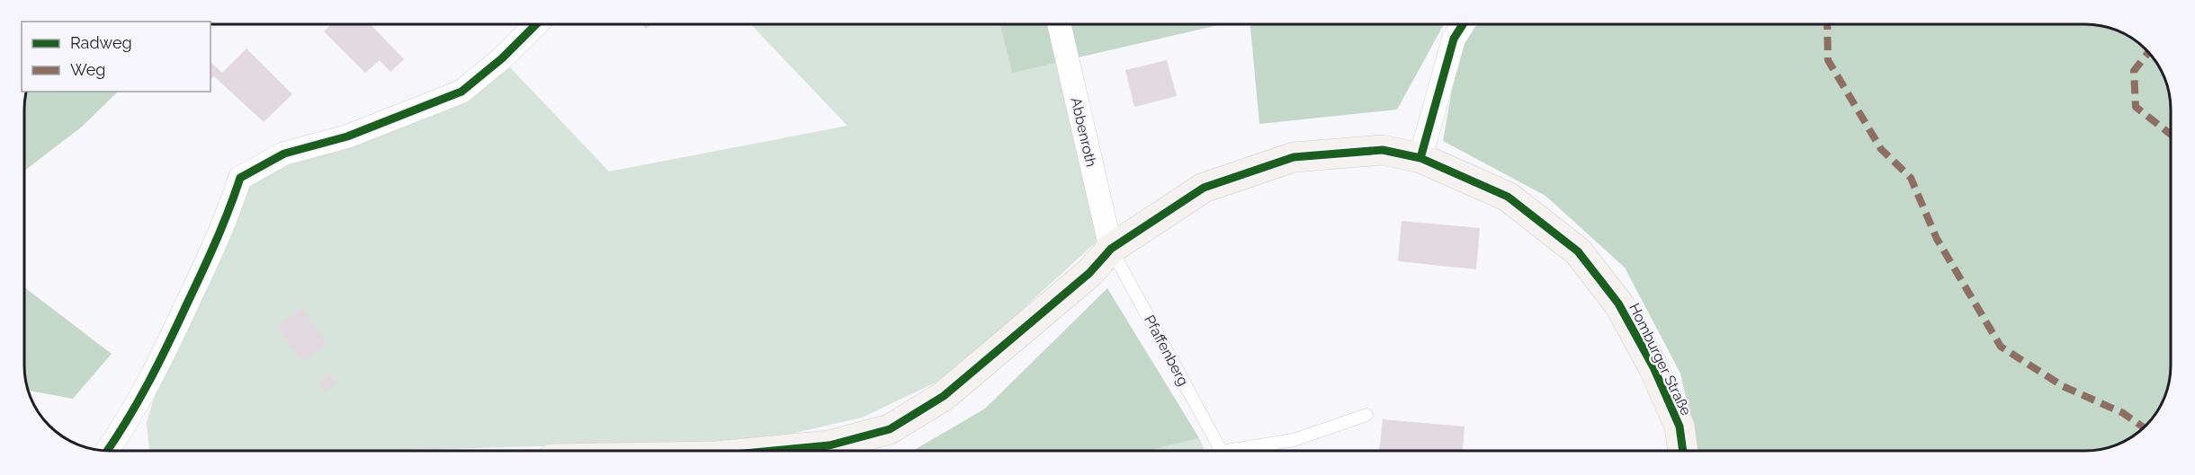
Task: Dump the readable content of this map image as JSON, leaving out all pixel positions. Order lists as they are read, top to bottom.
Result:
{
  "streets": {
    "main road": ["Homburger Straße"],
    "street": ["Abbenroth"],
    "lane": ["Pfaffenberg"]
  },
  "crossings": [
    ["Abbenroth", "Pfaffenberg"],
    ["Abbenroth", "Homburger Straße"],
    ["Pfaffenberg", "Homburger Straße"]
  ],
  "legend": ["Radweg", "Weg"]
}
